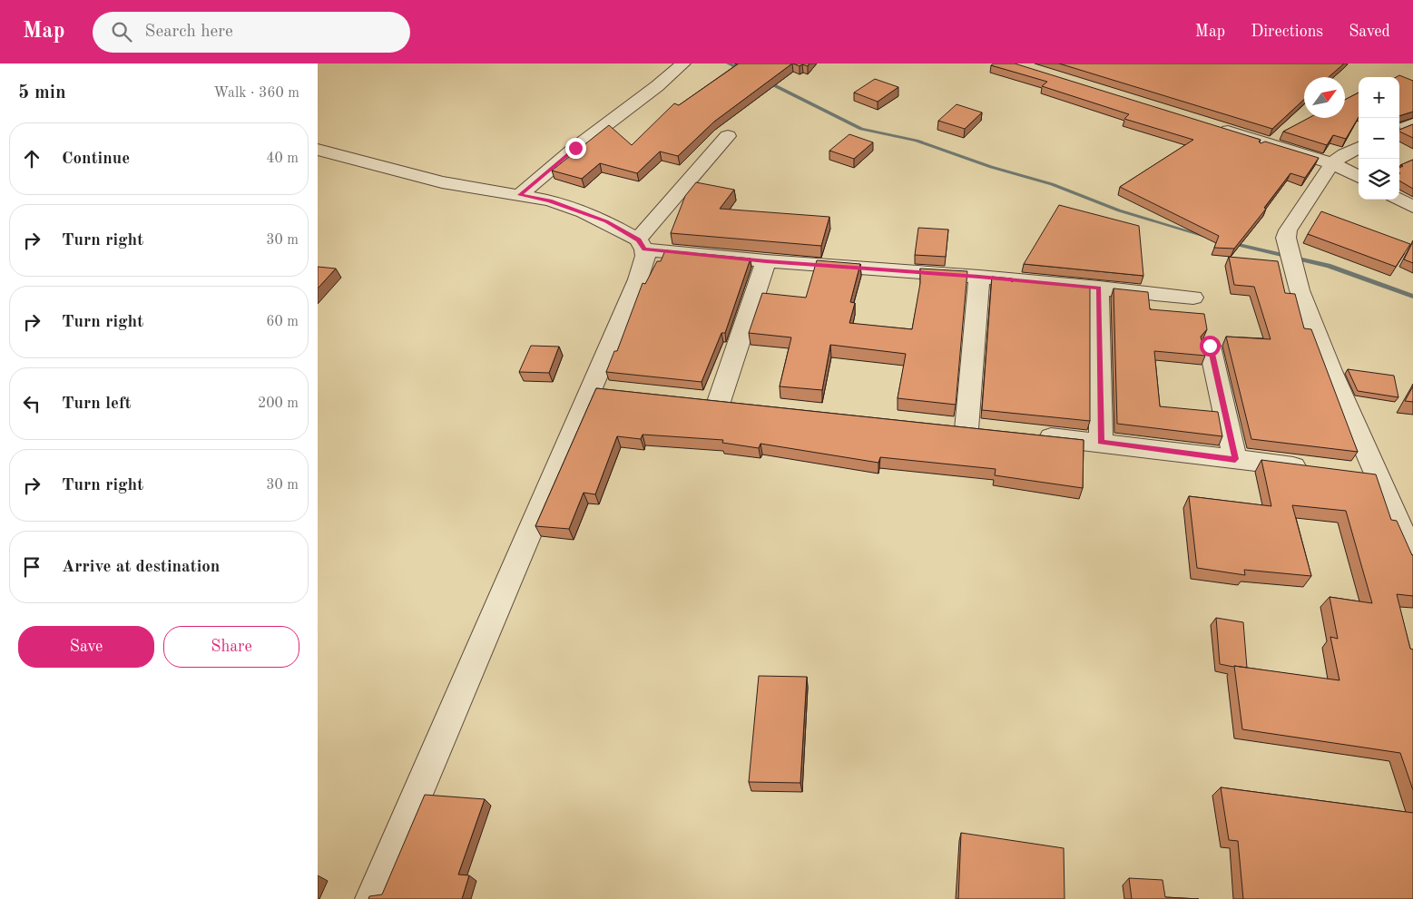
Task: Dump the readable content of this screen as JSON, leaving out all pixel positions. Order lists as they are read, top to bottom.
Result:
{
  "north": "top right",
  "page": {
    "header": "Map",
    "search": "Search here",
    "nav": ["Map", "Directions", "Saved"],
    "heading": ["5 min", "Walk · 360 m"],
    "map_buttons": ["+", "−"],
    "list": [
      ["Continue", "40 m"],
      ["Turn right", "30 m"],
      ["Turn right", "60 m"],
      ["Turn left", "200 m"],
      ["Turn right", "30 m"],
      "Arrive at destination"
    ],
    "buttons": ["Save", "Share"]
  }
}
